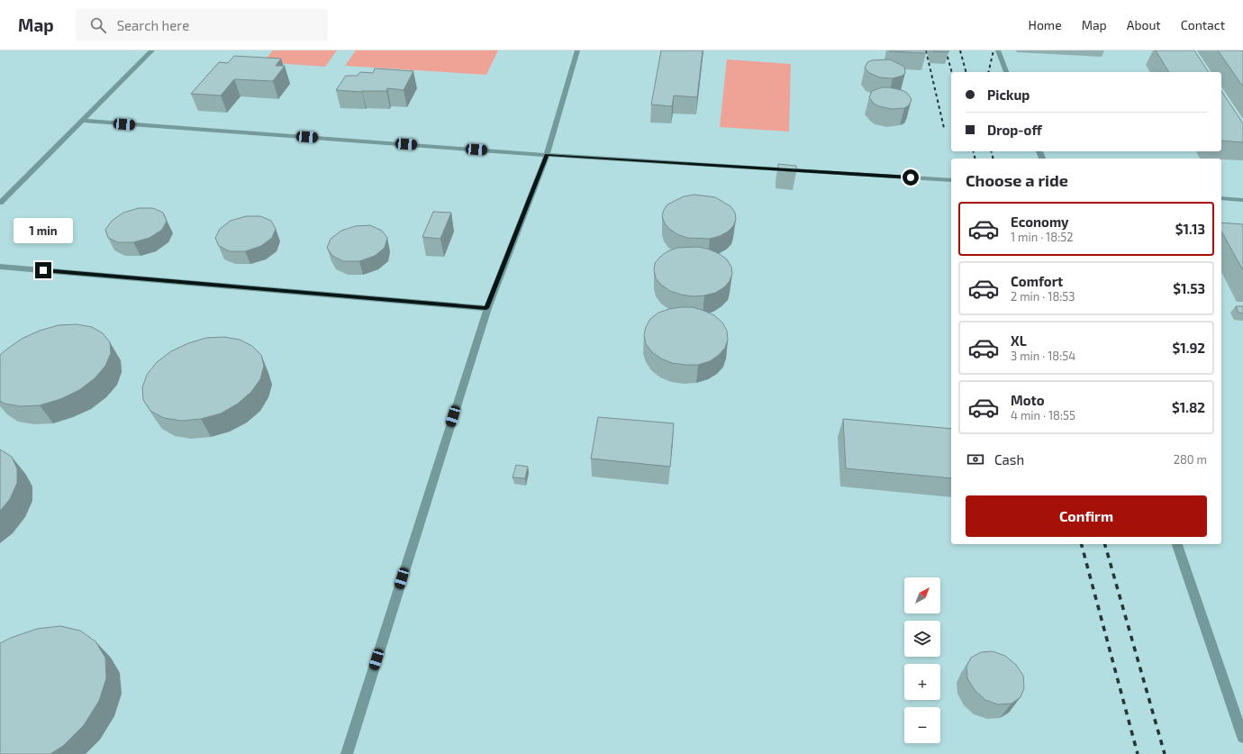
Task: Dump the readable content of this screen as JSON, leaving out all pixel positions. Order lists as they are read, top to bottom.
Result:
{
  "north": "top right",
  "page": {
    "header": "Map",
    "search": "Search here",
    "nav": [
      "Home",
      "Map",
      "About",
      "Contact"
    ],
    "banner": ["Pickup", "Drop-off"],
    "heading": "Choose a ride",
    "list": [
      {
        "name": "Economy",
        "note": "1 min · 18:52",
        "value": "$1.13"
      },
      {
        "name": "Comfort",
        "note": "2 min · 18:53",
        "value": "$1.53"
      },
      {
        "name": "XL",
        "note": "3 min · 18:54",
        "value": "$1.92"
      },
      {
        "name": "Moto",
        "note": "4 min · 18:55",
        "value": "$1.82"
      }
    ],
    "bubble": "1 min",
    "pay": ["Cash", "280 m"],
    "buttons": "Confirm",
    "map_buttons": ["+", "−"]
  }
}
